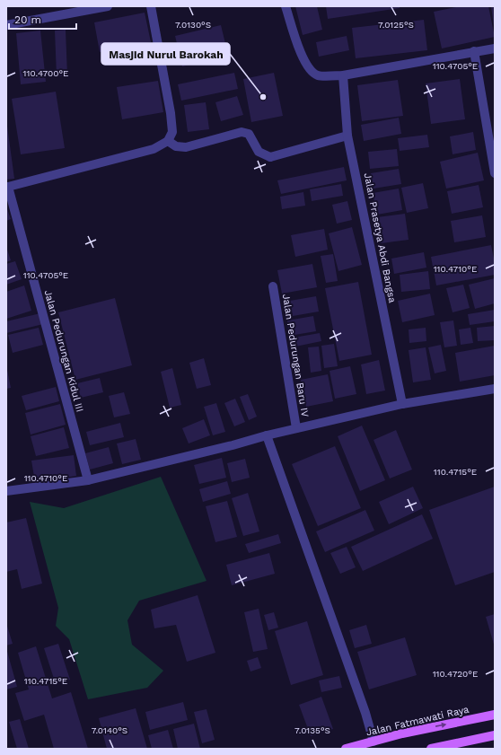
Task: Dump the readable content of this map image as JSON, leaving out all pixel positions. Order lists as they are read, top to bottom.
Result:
{
  "streets": {
    "main road": ["Jalan Fatmawati Raya"],
    "street": ["Jalan Prasetya Abdi Bangsa", "Jalan Pedurungan Kidul III", "Jalan Pedurungan Baru IV"]
  },
  "places": ["Masjid Nurul Barokah"],
  "scale_bar": "20 m",
  "coordinates": [
    "7.0125°S",
    "7.0130°S",
    "110.4705°E",
    "110.4700°E",
    "110.4710°E",
    "110.4715°E",
    "110.4720°E",
    "7.0140°S",
    "7.0135°S"
  ]
}
